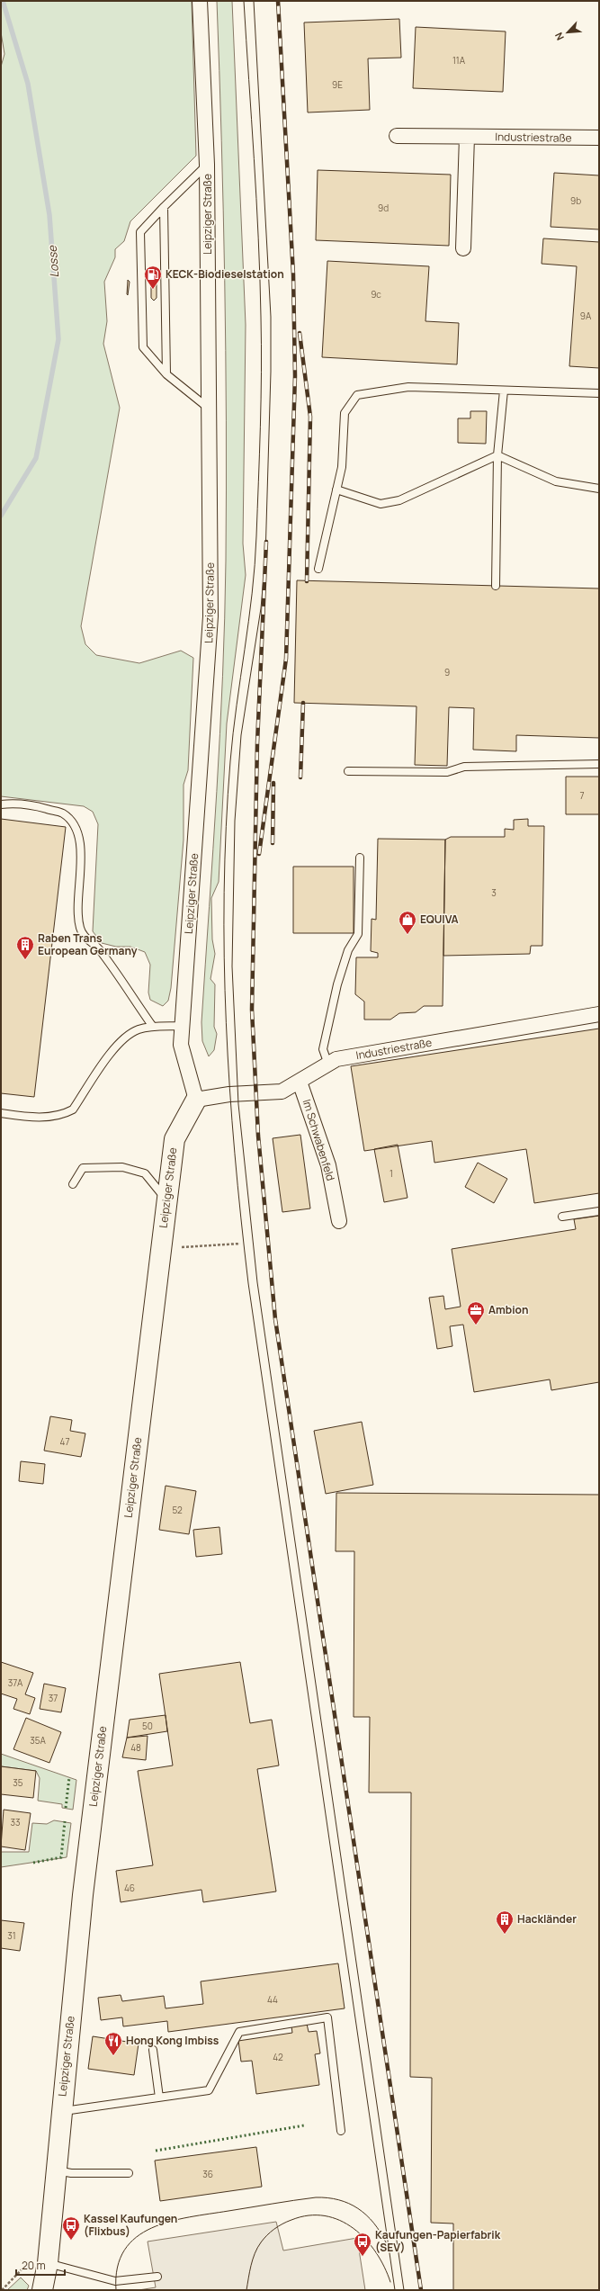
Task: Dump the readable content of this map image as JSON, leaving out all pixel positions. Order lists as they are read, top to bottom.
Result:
{
  "streets": {
    "street": ["Industriestraße", "Leipziger Straße", "Im Schwabenfeld"]
  },
  "crossings": [
    ["Industriestraße", "Leipziger Straße"],
    ["Industriestraße", "Im Schwabenfeld"]
  ],
  "water": ["Losse"],
  "places": {
    "fuel station": ["KECK-Biodieselstation"],
    "shop": ["EQUIVA"],
    "building": ["Raben Trans European Germany", "Hackländer"],
    "office": ["Ambion"],
    "restaurant": ["Hong Kong Imbiss"],
    "bus stop": ["Kassel Kaufungen (Flixbus)", "Kaufungen-Papierfabrik (SEV)"]
  },
  "house_numbers": [
    "11A",
    "9E",
    "9b",
    "9d",
    "9c",
    "9A",
    "9",
    "7",
    "3",
    "1",
    "47",
    "52",
    "37A",
    "37",
    "50",
    "35A",
    "48",
    "35",
    "33",
    "46",
    "31",
    "44",
    "42",
    "36"
  ],
  "scale_bar": "20 m",
  "north": "bottom left"
}
